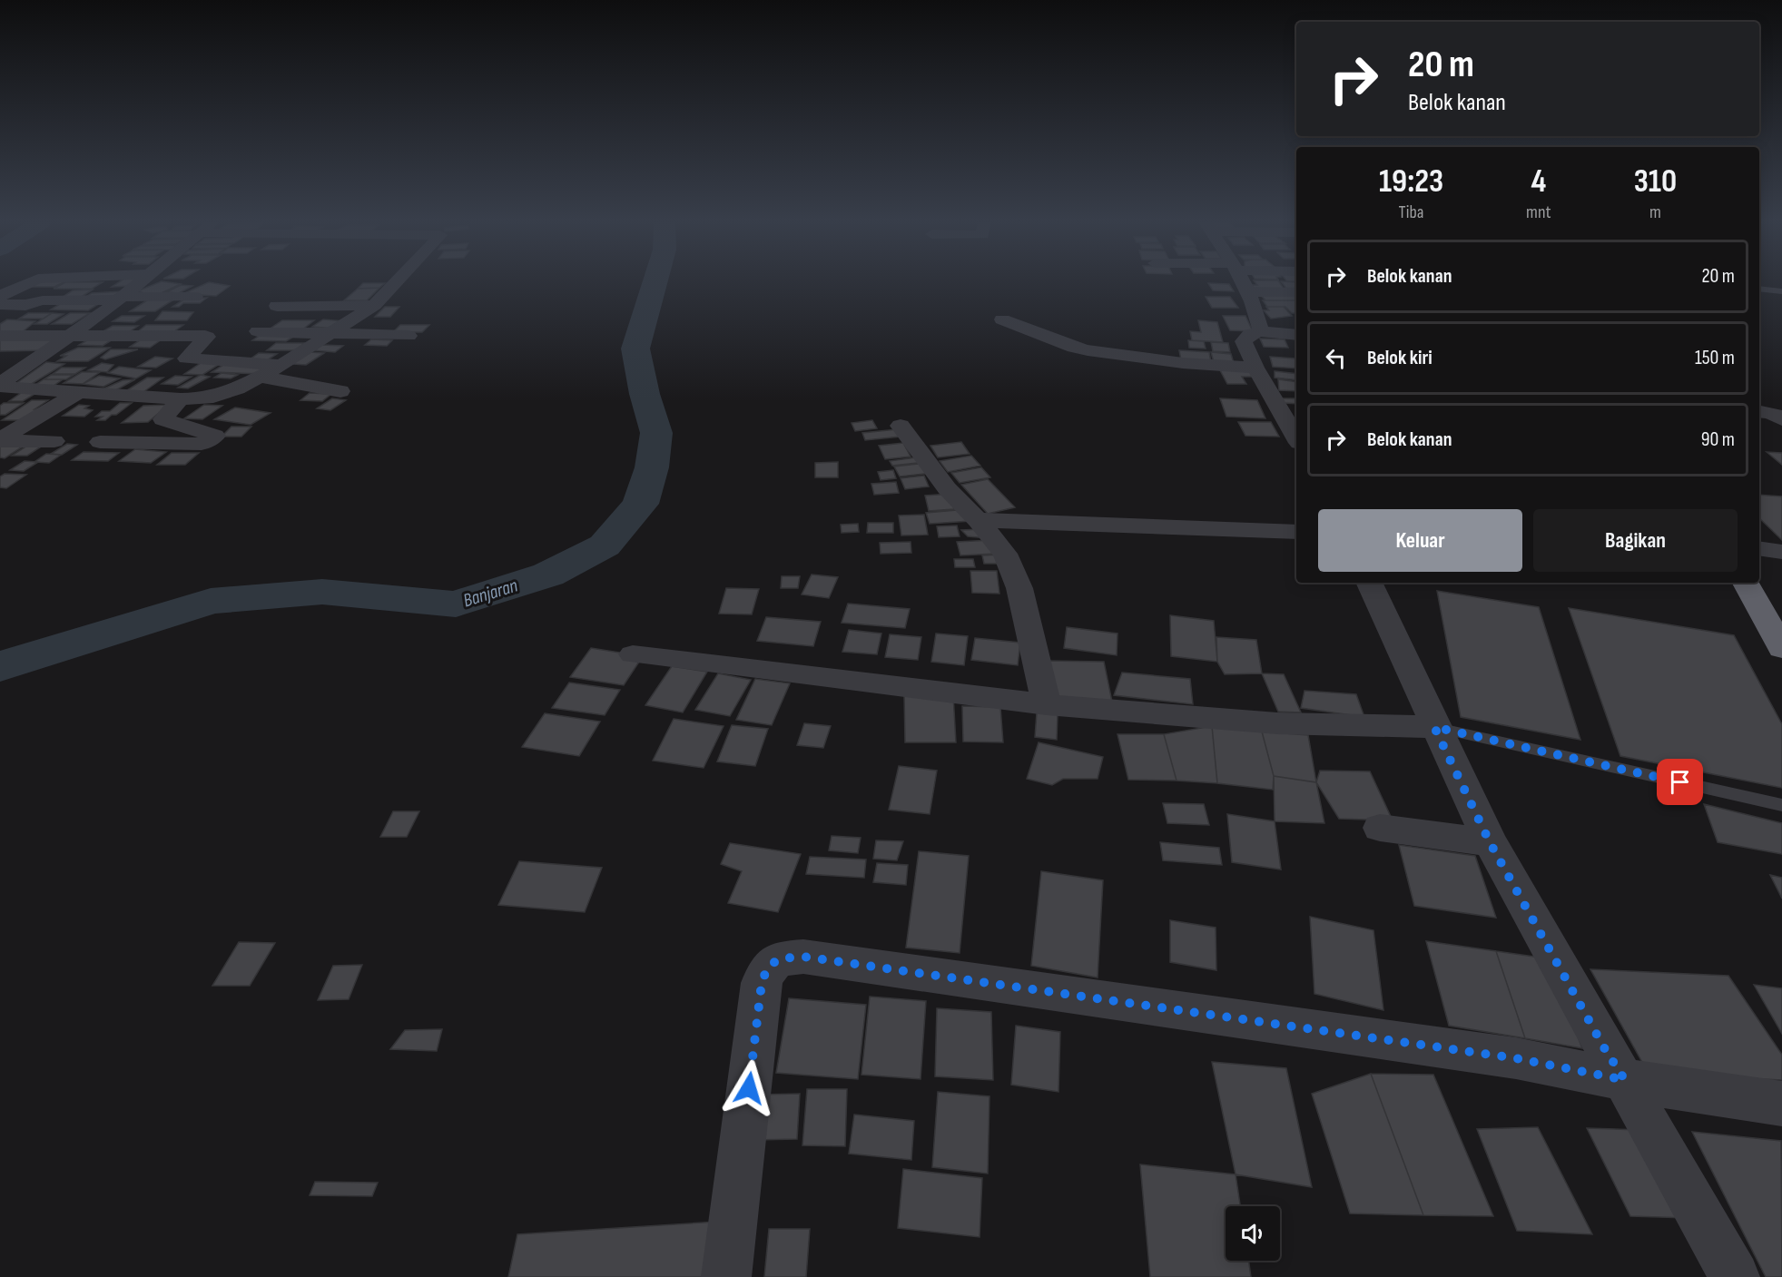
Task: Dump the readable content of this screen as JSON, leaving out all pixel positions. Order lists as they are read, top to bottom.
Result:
{
  "water": ["Banjaran"],
  "page": {
    "turn": ["20 m", "Belok kanan"],
    "eta": [
      "19:23",
      "Tiba",
      "4",
      "mnt",
      "310",
      "m"
    ],
    "list": [
      {
        "name": "Belok kanan",
        "value": "20 m"
      },
      {
        "name": "Belok kiri",
        "value": "150 m"
      },
      {
        "name": "Belok kanan",
        "value": "90 m"
      }
    ],
    "buttons": ["Keluar", "Bagikan"]
  }
}
